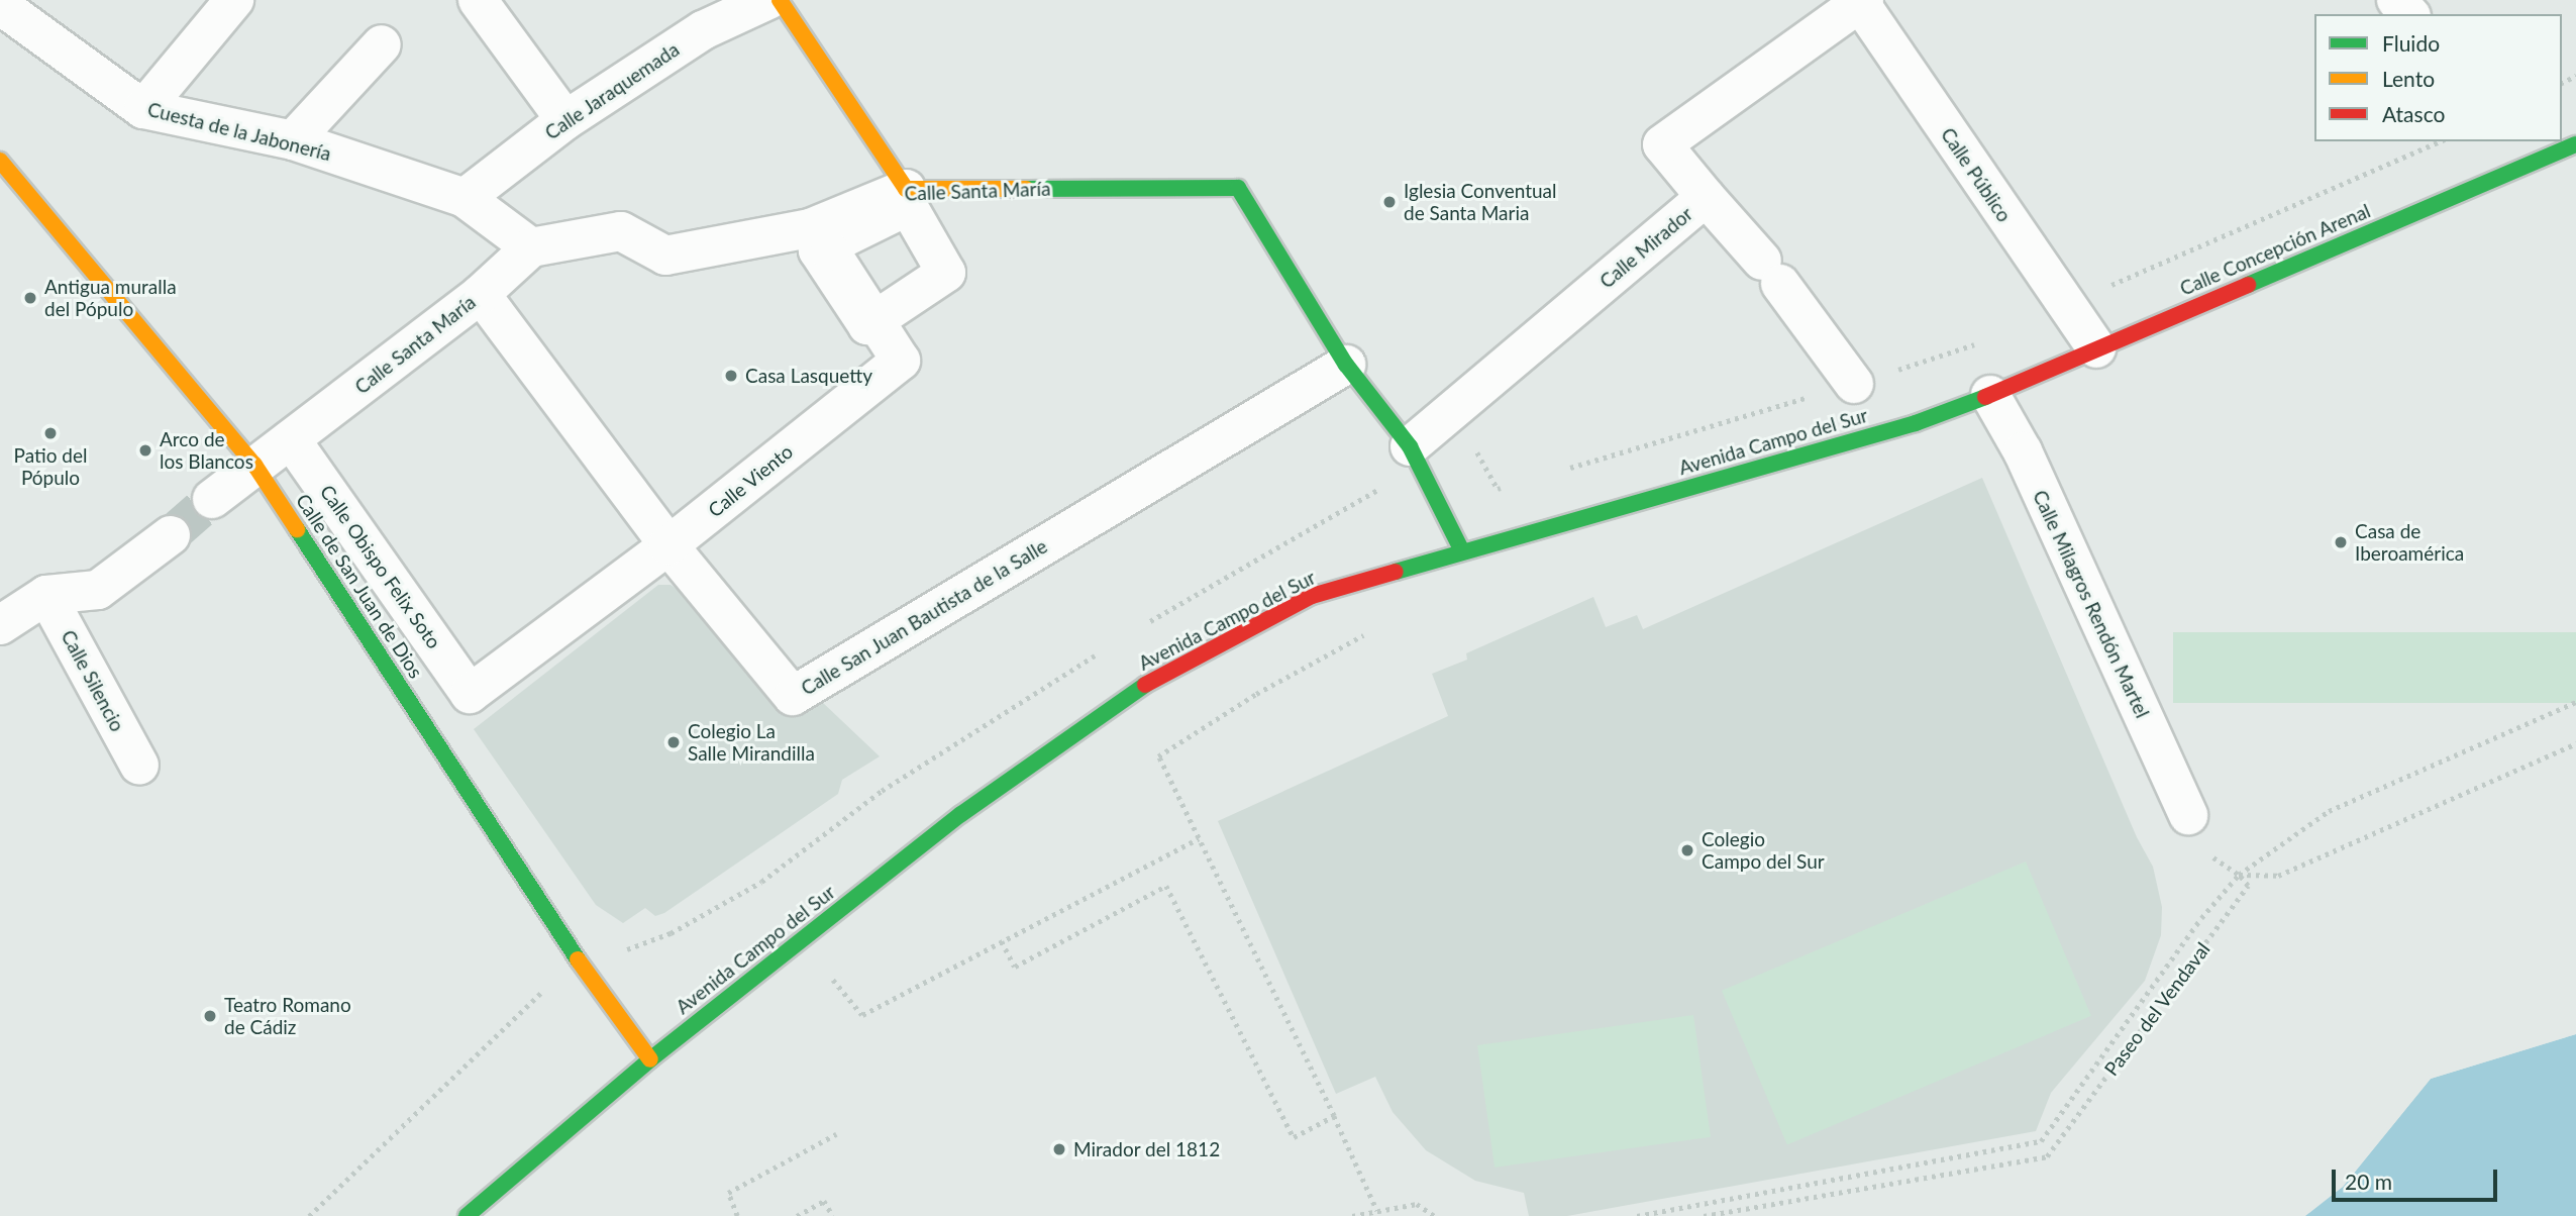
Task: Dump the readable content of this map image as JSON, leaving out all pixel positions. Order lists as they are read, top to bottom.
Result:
{
  "streets": {
    "street": [
      "Calle Jaraquemada",
      "Cuesta de la Jabonería",
      "Calle Público",
      "Calle Santa María",
      "Calle Mirador",
      "Calle Concepción Arenal",
      "Avenida Campo del Sur",
      "Calle Viento",
      "Calle Obispo Felix Soto",
      "Calle de San Juan de Dios",
      "Calle Milagros Rendón Martel",
      "Calle San Juan Bautista de la Salle",
      "Calle Silencio"
    ],
    "path": ["Paseo del Vendaval"]
  },
  "crossings": [
    ["Calle Jaraquemada", "Cuesta de la Jabonería"],
    ["Cuesta de la Jabonería", "Calle Santa María"],
    ["Calle Público", "Calle Mirador"],
    ["Calle Público", "Calle Concepción Arenal"],
    ["Calle Santa María", "Calle Mirador"],
    ["Calle Santa María", "Avenida Campo del Sur"],
    ["Calle Santa María", "Calle Obispo Felix Soto"],
    ["Calle Santa María", "Calle de San Juan de Dios"],
    ["Calle Santa María", "Calle San Juan Bautista de la Salle"],
    ["Calle Concepción Arenal", "Avenida Campo del Sur"],
    ["Calle Concepción Arenal", "Calle Milagros Rendón Martel"],
    ["Avenida Campo del Sur", "Calle de San Juan de Dios"],
    ["Avenida Campo del Sur", "Calle Milagros Rendón Martel"],
    ["Calle Viento", "Calle Obispo Felix Soto"],
    ["Calle Viento", "Calle San Juan Bautista de la Salle"]
  ],
  "places": [
    "Iglesia Conventual de Santa Maria",
    "Antigua muralla del Pópulo",
    "Casa Lasquetty",
    "Patio del Pópulo",
    "Arco de los Blancos",
    "Casa de Iberoamérica",
    "Colegio La Salle Mirandilla",
    "Colegio Campo del Sur",
    "Teatro Romano de Cádiz",
    "Mirador del 1812"
  ],
  "legend": ["Fluido", "Lento", "Atasco"],
  "scale_bar": "20 m"
}
